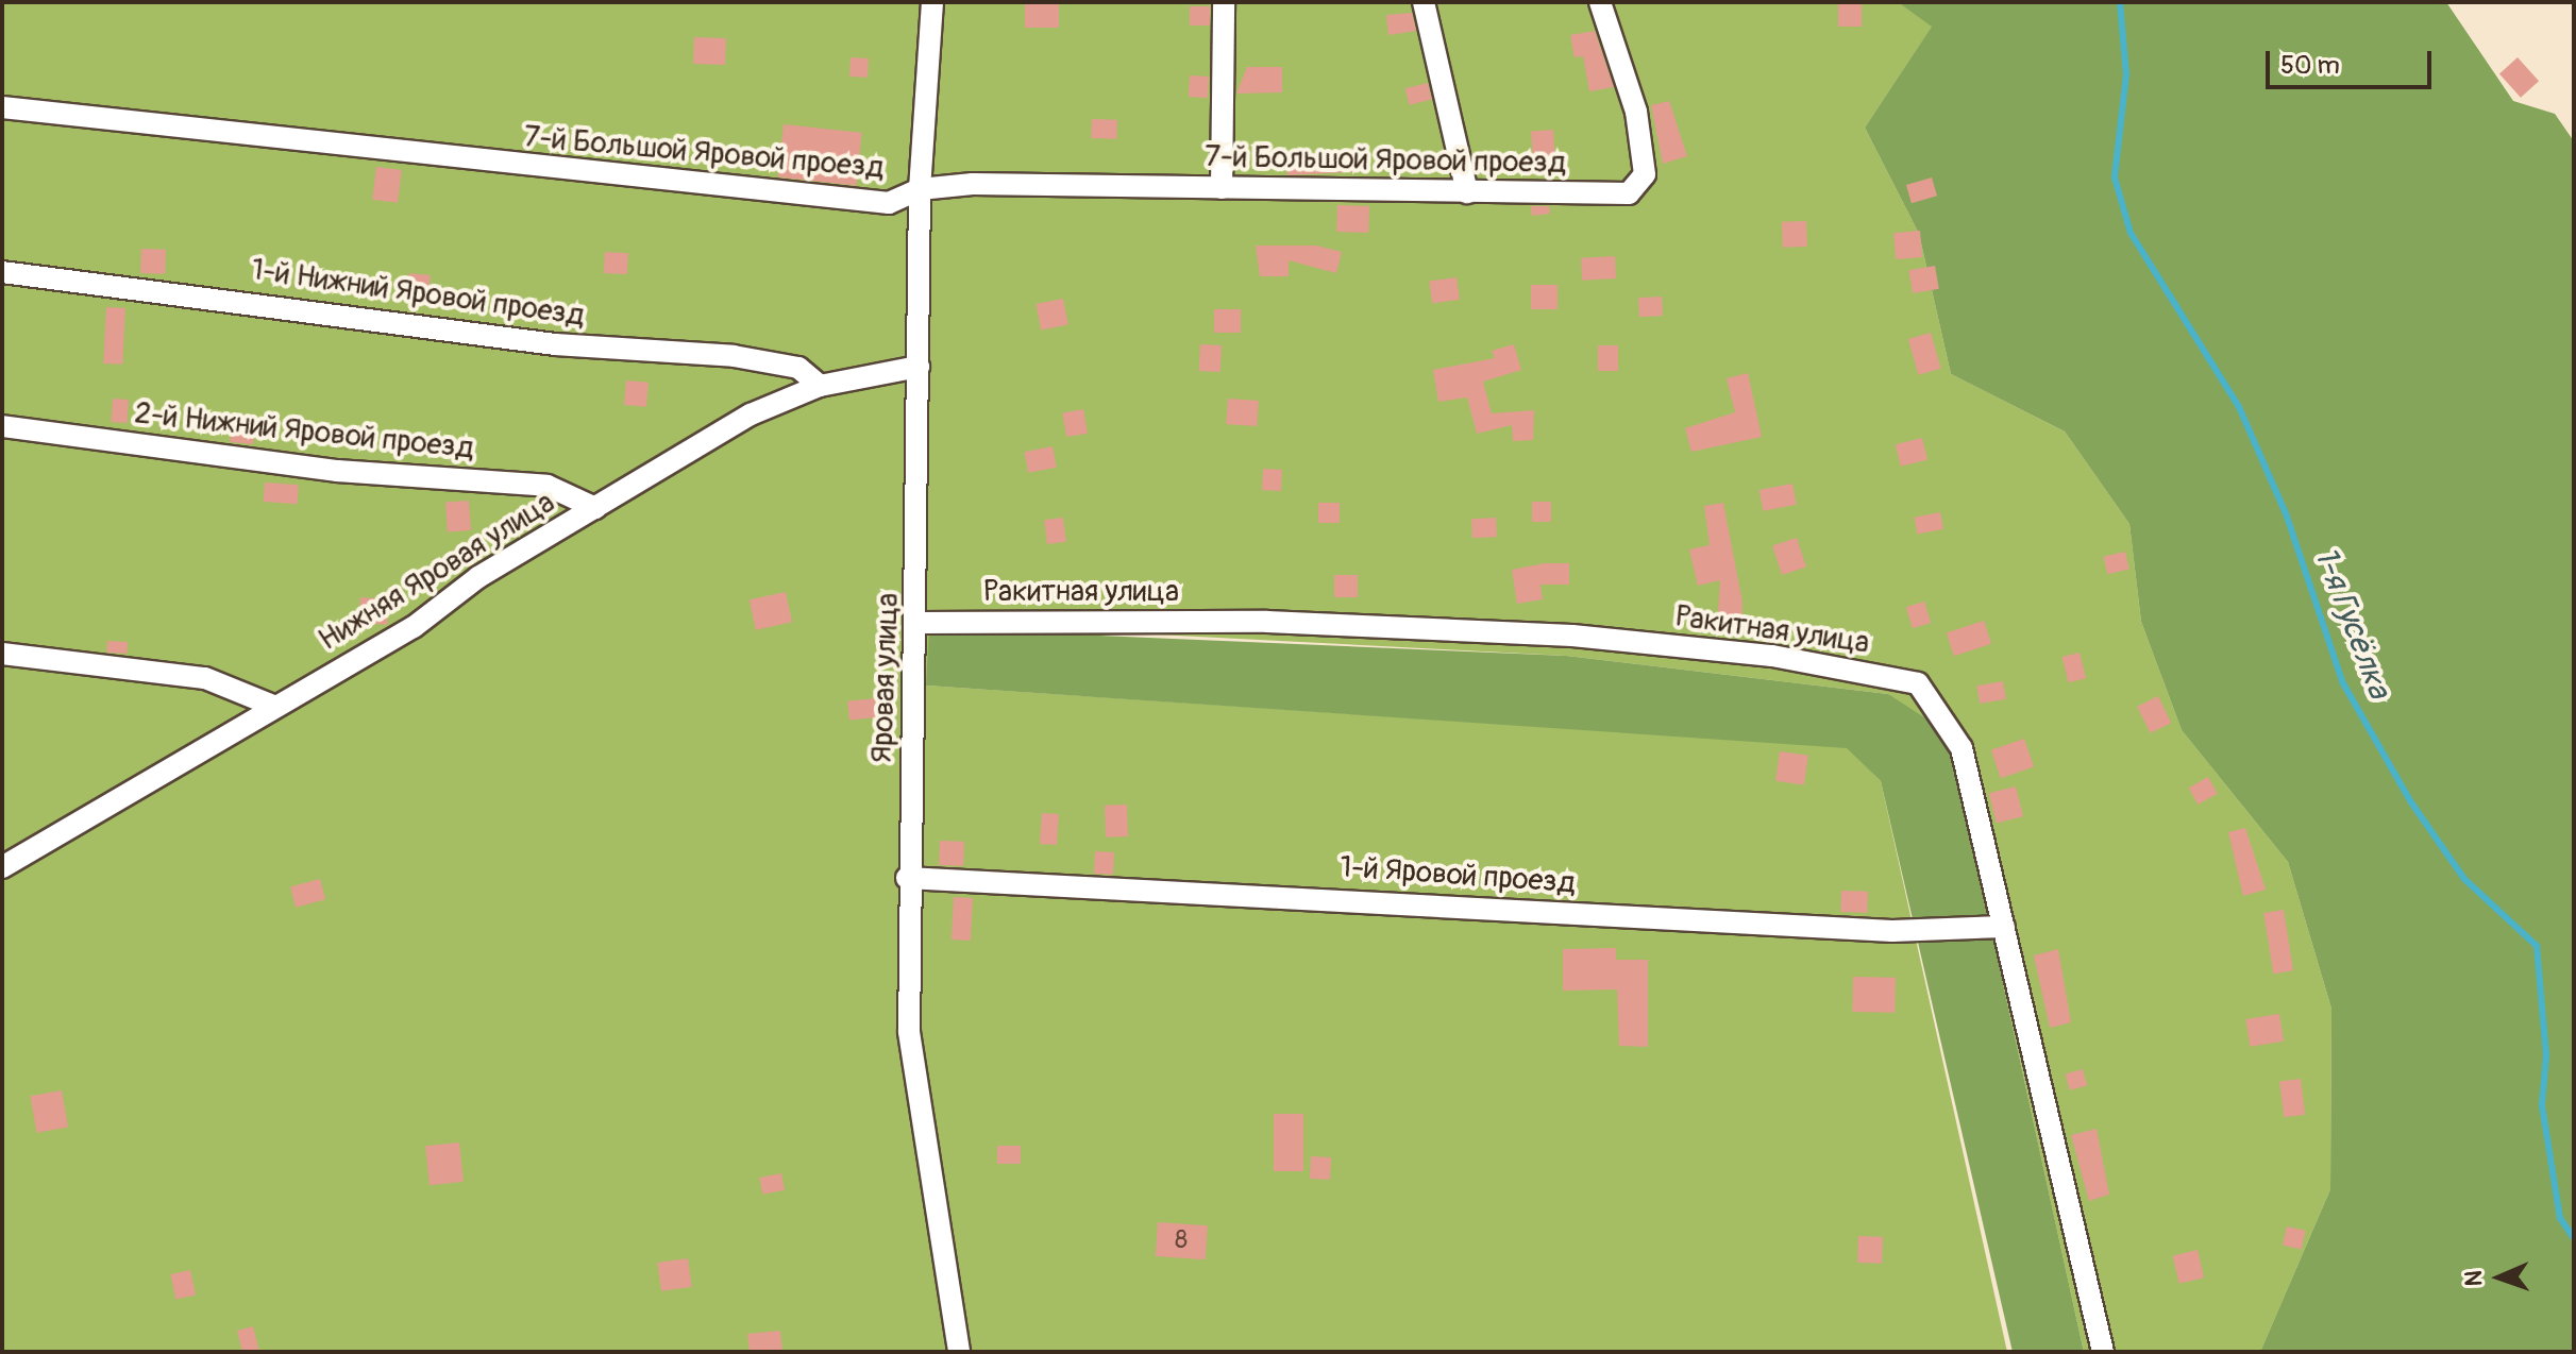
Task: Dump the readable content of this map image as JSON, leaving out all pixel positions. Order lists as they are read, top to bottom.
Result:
{
  "streets": {
    "street": [
      "7-й Большой Яровой проезд",
      "1-й Нижний Яровой проезд",
      "2-й Нижний Яровой проезд",
      "Нижняя Яровая улица",
      "Ракитная улица",
      "Яровая улица",
      "1-й Яровой проезд"
    ]
  },
  "crossings": [
    ["7-й Большой Яровой проезд", "Яровая улица"],
    ["1-й Нижний Яровой проезд", "Нижняя Яровая улица"],
    ["2-й Нижний Яровой проезд", "Нижняя Яровая улица"],
    ["Нижняя Яровая улица", "Яровая улица"],
    ["Ракитная улица", "Яровая улица"],
    ["Ракитная улица", "1-й Яровой проезд"],
    ["Яровая улица", "1-й Яровой проезд"]
  ],
  "water": ["1-я Гусёлка"],
  "house_numbers": ["8"],
  "scale_bar": "50 m",
  "north": "left"
}
